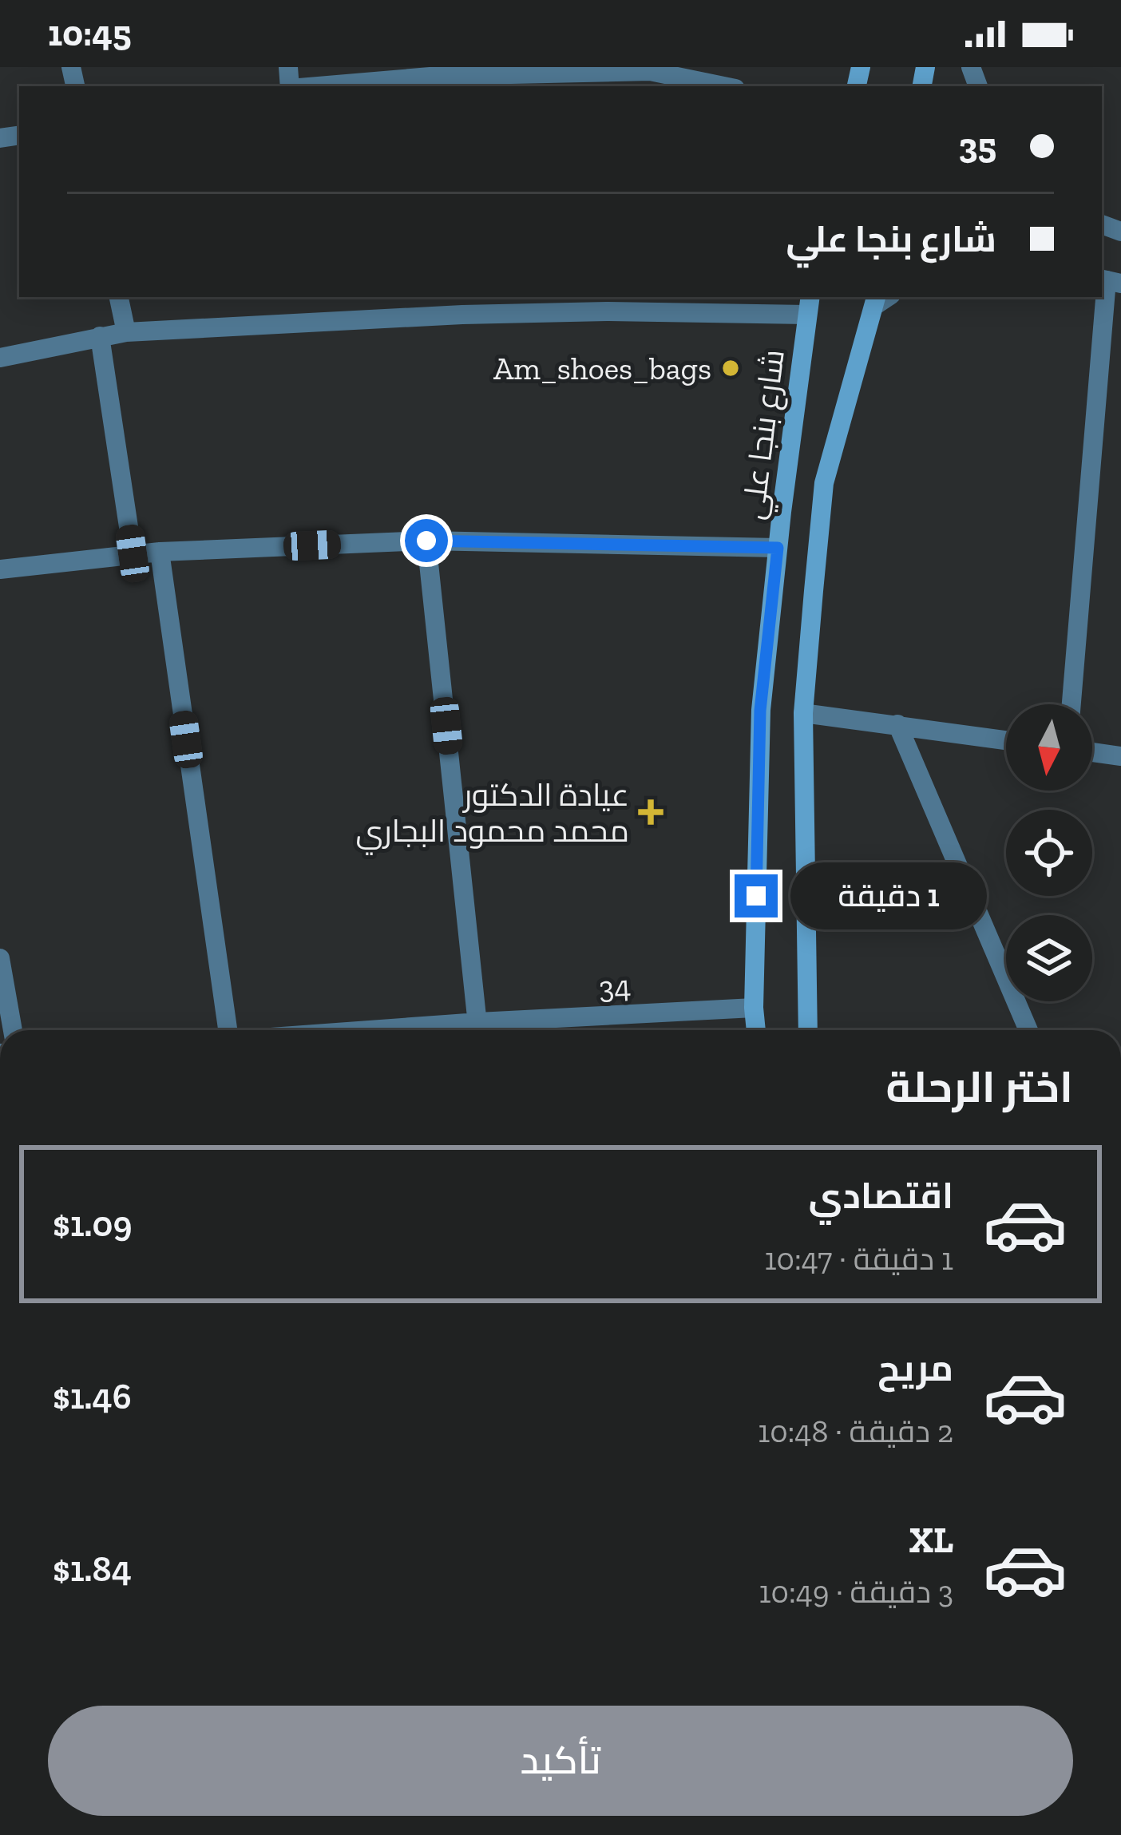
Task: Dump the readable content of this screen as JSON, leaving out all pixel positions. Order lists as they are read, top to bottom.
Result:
{
  "streets": {
    "main road": ["شارع بنجا علي"],
    "street": ["34"]
  },
  "crossings": [
    ["شارع بنجا علي", "34"]
  ],
  "places": {
    "other": ["Am_shoes_bags"],
    "health": ["عيادة الدكتور محمد محمود البجاري"]
  },
  "north": "bottom",
  "page": {
    "status": "10:45",
    "banner": ["35", "شارع بنجا علي"],
    "bubble": "1 دقيقة",
    "heading": "اختر الرحلة",
    "list": [
      {
        "name": "اقتصادي",
        "note": "1 دقيقة · 10:47",
        "value": "$1.09"
      },
      {
        "name": "مريح",
        "note": "2 دقيقة · 10:48",
        "value": "$1.46"
      },
      {
        "name": "XL",
        "note": "3 دقيقة · 10:49",
        "value": "$1.84"
      }
    ],
    "buttons": "تأكيد"
  }
}
